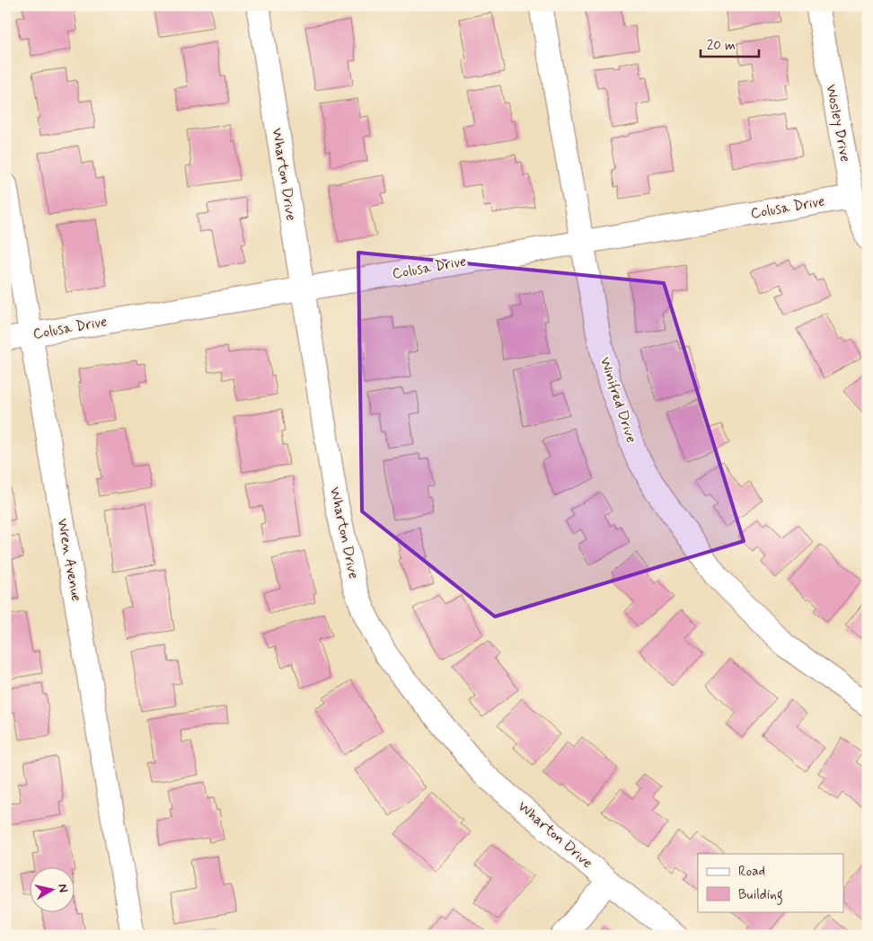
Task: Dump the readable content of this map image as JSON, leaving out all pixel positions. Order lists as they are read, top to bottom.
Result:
{
  "streets": {
    "street": [
      "Wosley Drive",
      "Wharton Drive",
      "Colusa Drive",
      "Winifred Drive",
      "Wren Avenue"
    ]
  },
  "crossings": [
    ["Wosley Drive", "Colusa Drive"],
    ["Wharton Drive", "Colusa Drive"],
    ["Colusa Drive", "Winifred Drive"],
    ["Colusa Drive", "Wren Avenue"]
  ],
  "legend": ["Road", "Building"],
  "scale_bar": "20 m",
  "north": "right"
}
